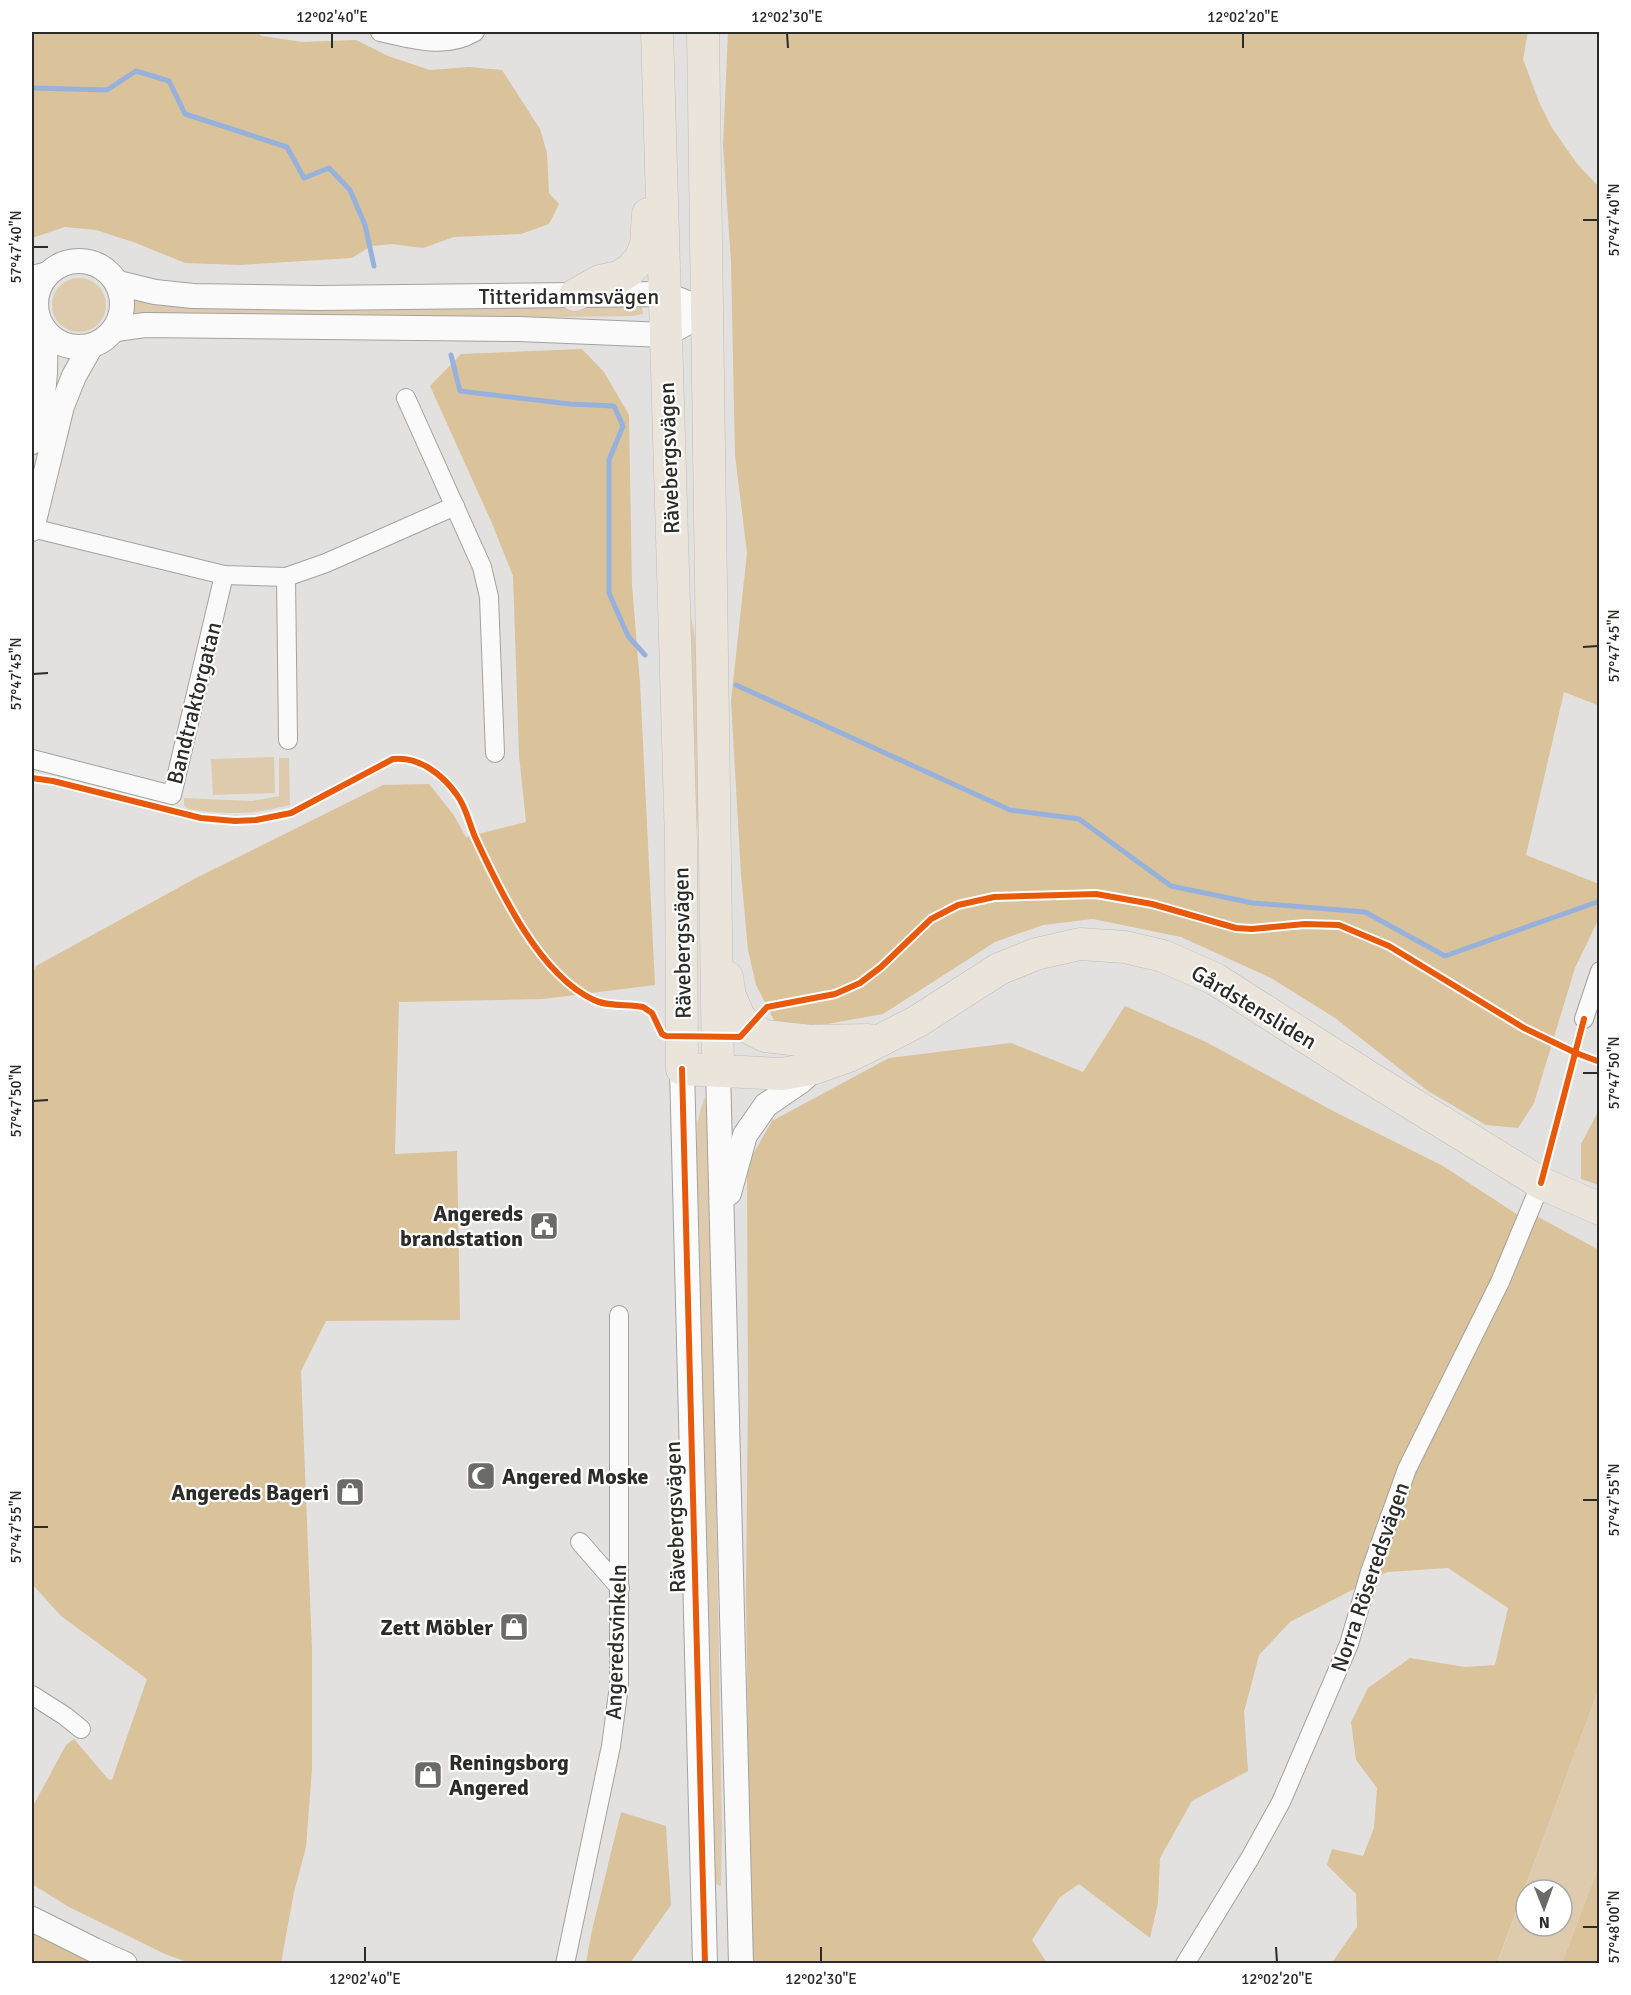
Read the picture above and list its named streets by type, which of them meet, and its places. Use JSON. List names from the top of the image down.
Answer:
{
  "streets": {
    "highway": ["Rävebergsvägen", "Gårdstensliden"],
    "street": [
      "Titteridammsvägen",
      "Bandtraktorgatan",
      "Norra Röseredsvägen",
      "Angeredsvinkeln"
    ]
  },
  "crossings": [
    ["Titteridammsvägen", "Rävebergsvägen"],
    ["Rävebergsvägen", "Gårdstensliden"],
    ["Gårdstensliden", "Norra Röseredsvägen"]
  ],
  "places": {
    "public building": ["Angereds brandstation"],
    "mosque": ["Angered Moske"],
    "shop": ["Angereds Bageri", "Zett Möbler", "Reningsborg Angered"]
  },
  "north": "bottom",
  "coordinates": [
    "12°02'40\"E",
    "12°02'30\"E",
    "12°02'20\"E",
    "57°47'40\"N",
    "57°47'45\"N",
    "57°47'50\"N",
    "57°47'55\"N",
    "57°48'00\"N"
  ]
}
